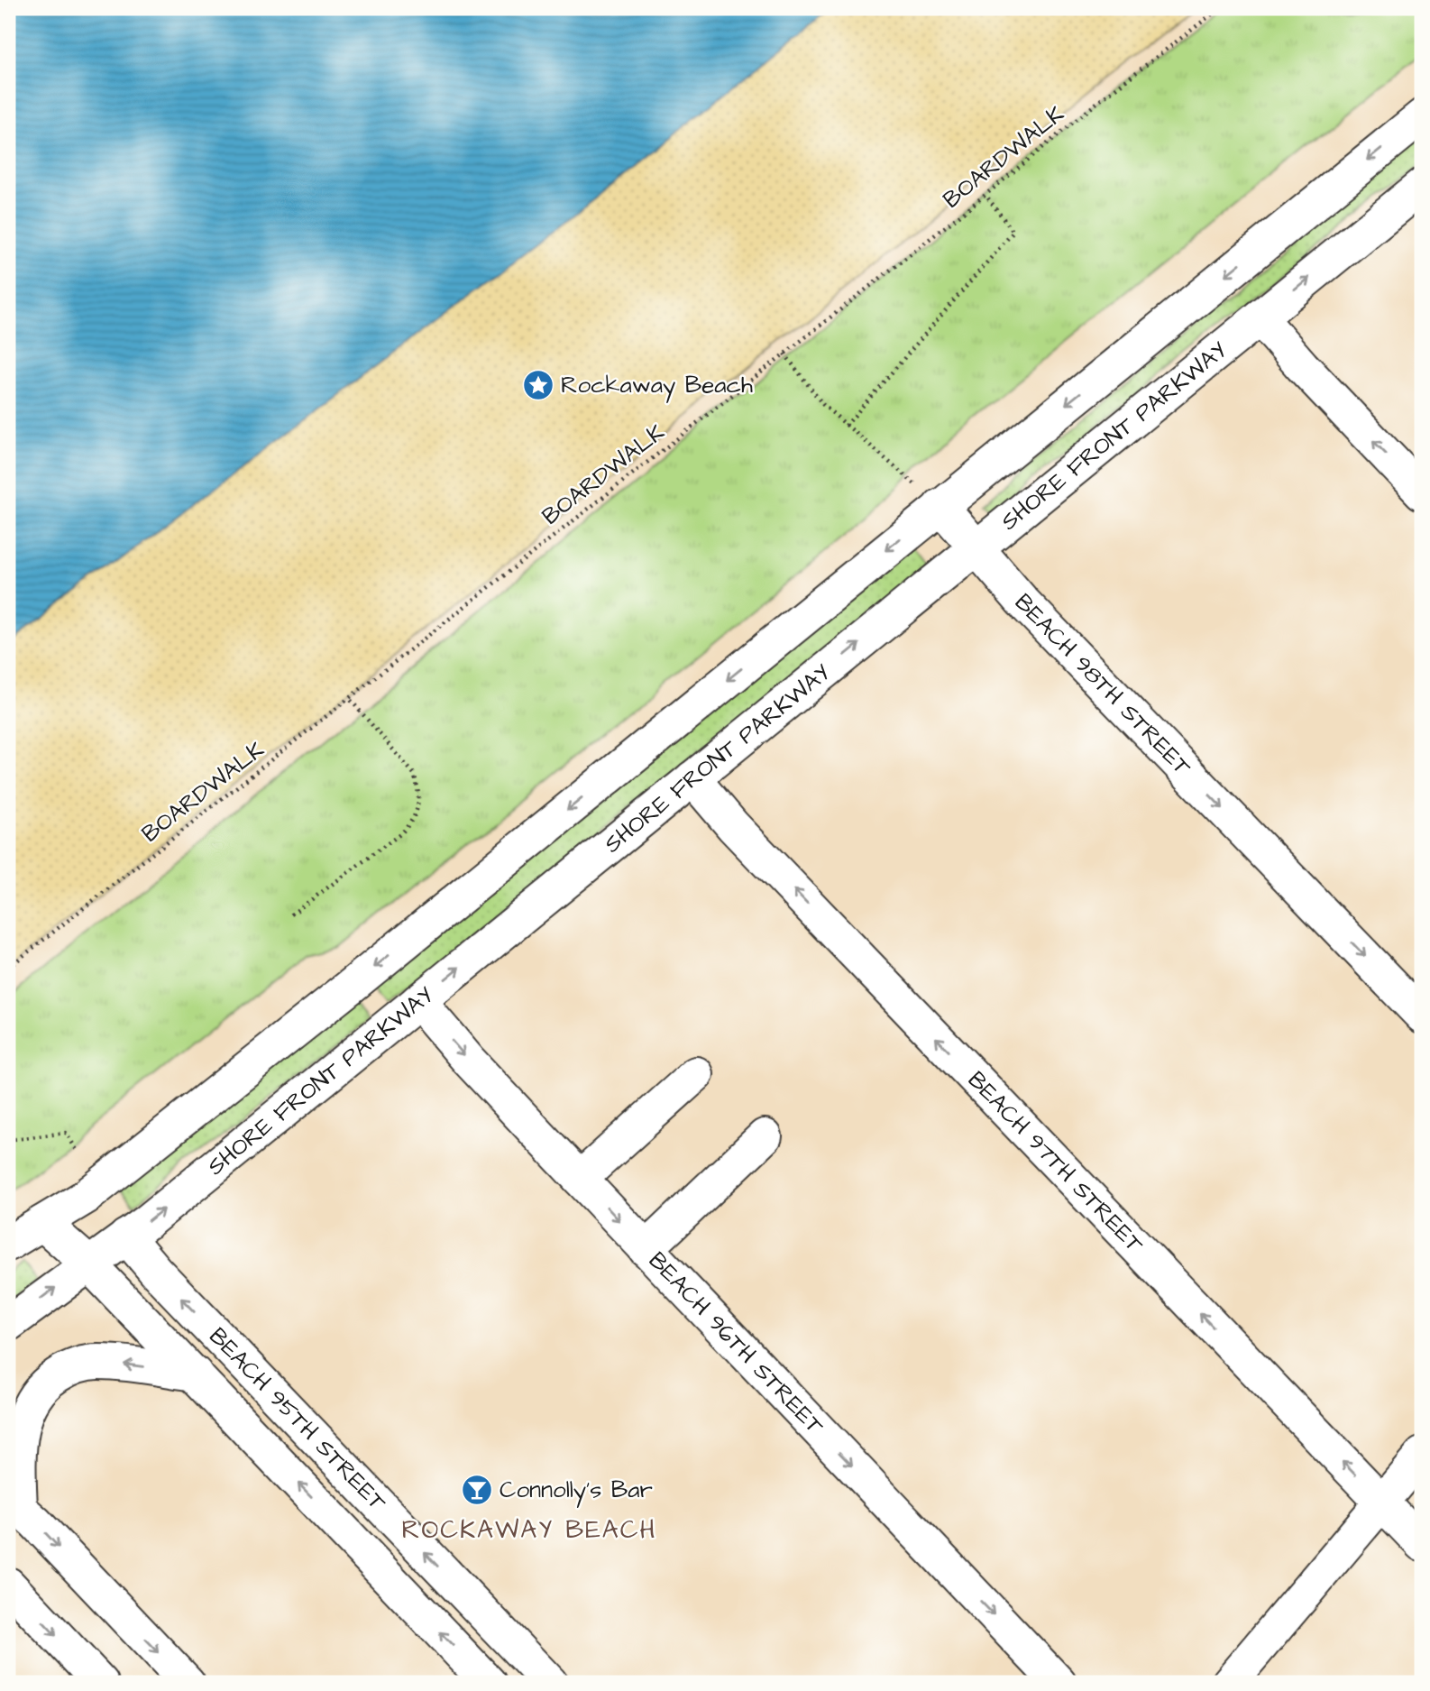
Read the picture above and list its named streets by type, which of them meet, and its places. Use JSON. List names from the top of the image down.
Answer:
{
  "streets": {
    "street": [
      "SHORE FRONT PARKWAY",
      "BEACH 98TH STREET",
      "BEACH 97TH STREET",
      "BEACH 96TH STREET",
      "BEACH 95TH STREET"
    ],
    "path": ["BOARDWALK"]
  },
  "crossings": [
    ["SHORE FRONT PARKWAY", "BEACH 98TH STREET"],
    ["SHORE FRONT PARKWAY", "BEACH 97TH STREET"],
    ["SHORE FRONT PARKWAY", "BEACH 96TH STREET"],
    ["SHORE FRONT PARKWAY", "BEACH 95TH STREET"]
  ],
  "one_way": ["BEACH 98TH STREET", "BEACH 97TH STREET", "BEACH 96TH STREET"],
  "districts": ["ROCKAWAY BEACH"],
  "places": {
    "place": ["Rockaway Beach"],
    "bar": ["Connolly's Bar"]
  }
}
